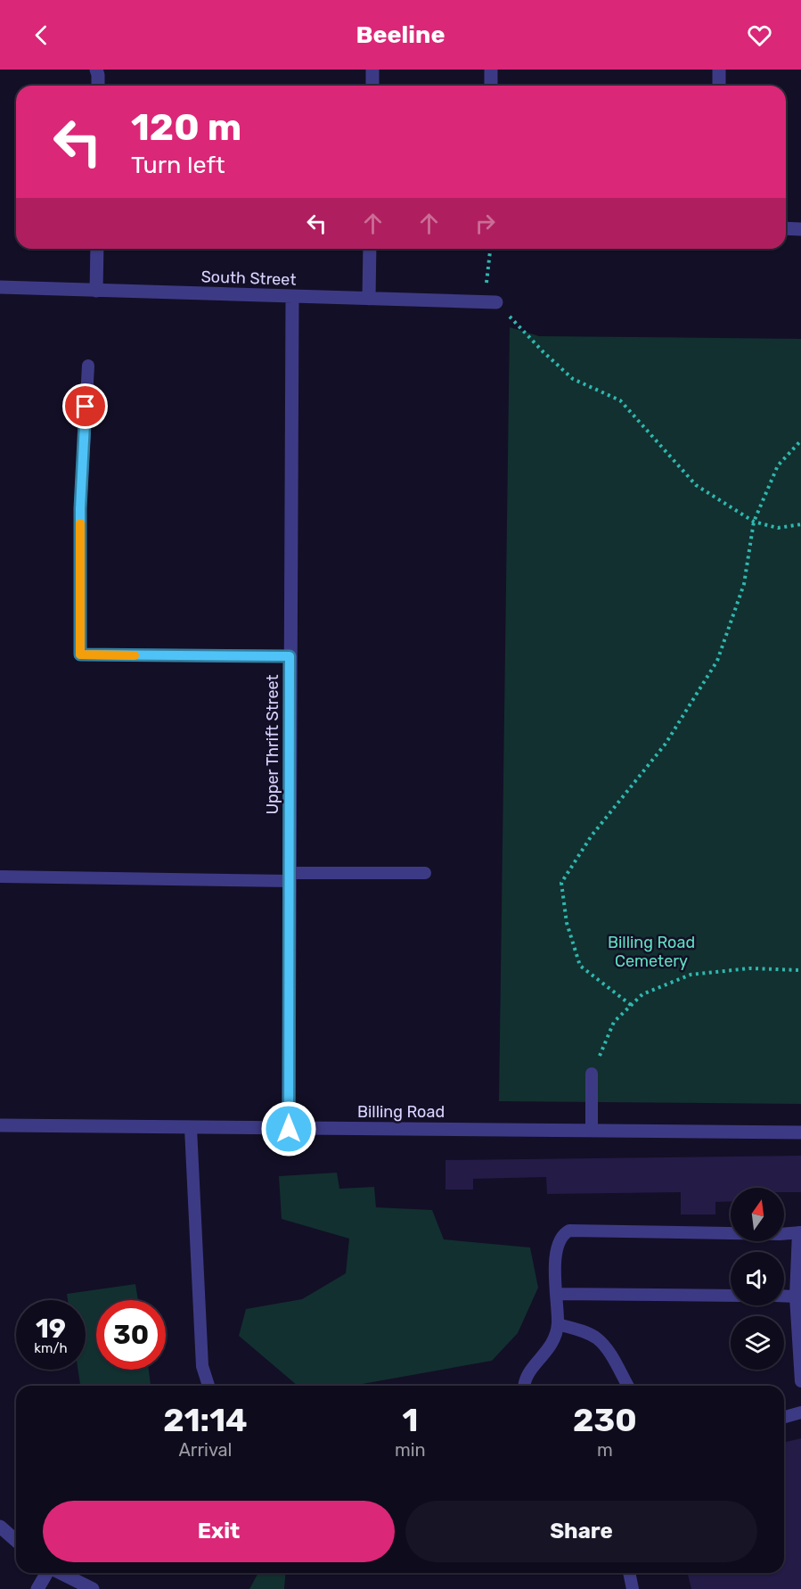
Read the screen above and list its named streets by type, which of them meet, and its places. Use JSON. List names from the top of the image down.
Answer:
{
  "streets": {
    "street": ["South Street", "Upper Thrift Street", "Billing Road"]
  },
  "crossings": [
    ["South Street", "Upper Thrift Street"],
    ["Upper Thrift Street", "Billing Road"]
  ],
  "parks": ["Billing Road Cemetery"],
  "north": "top",
  "page": {
    "header": "Beeline",
    "turn": ["120 m", "Turn left"],
    "speed": "19 km/h",
    "limit": "30",
    "eta": [
      "21:14",
      "Arrival",
      "1",
      "min",
      "230",
      "m"
    ],
    "buttons": ["Exit", "Share"]
  }
}
